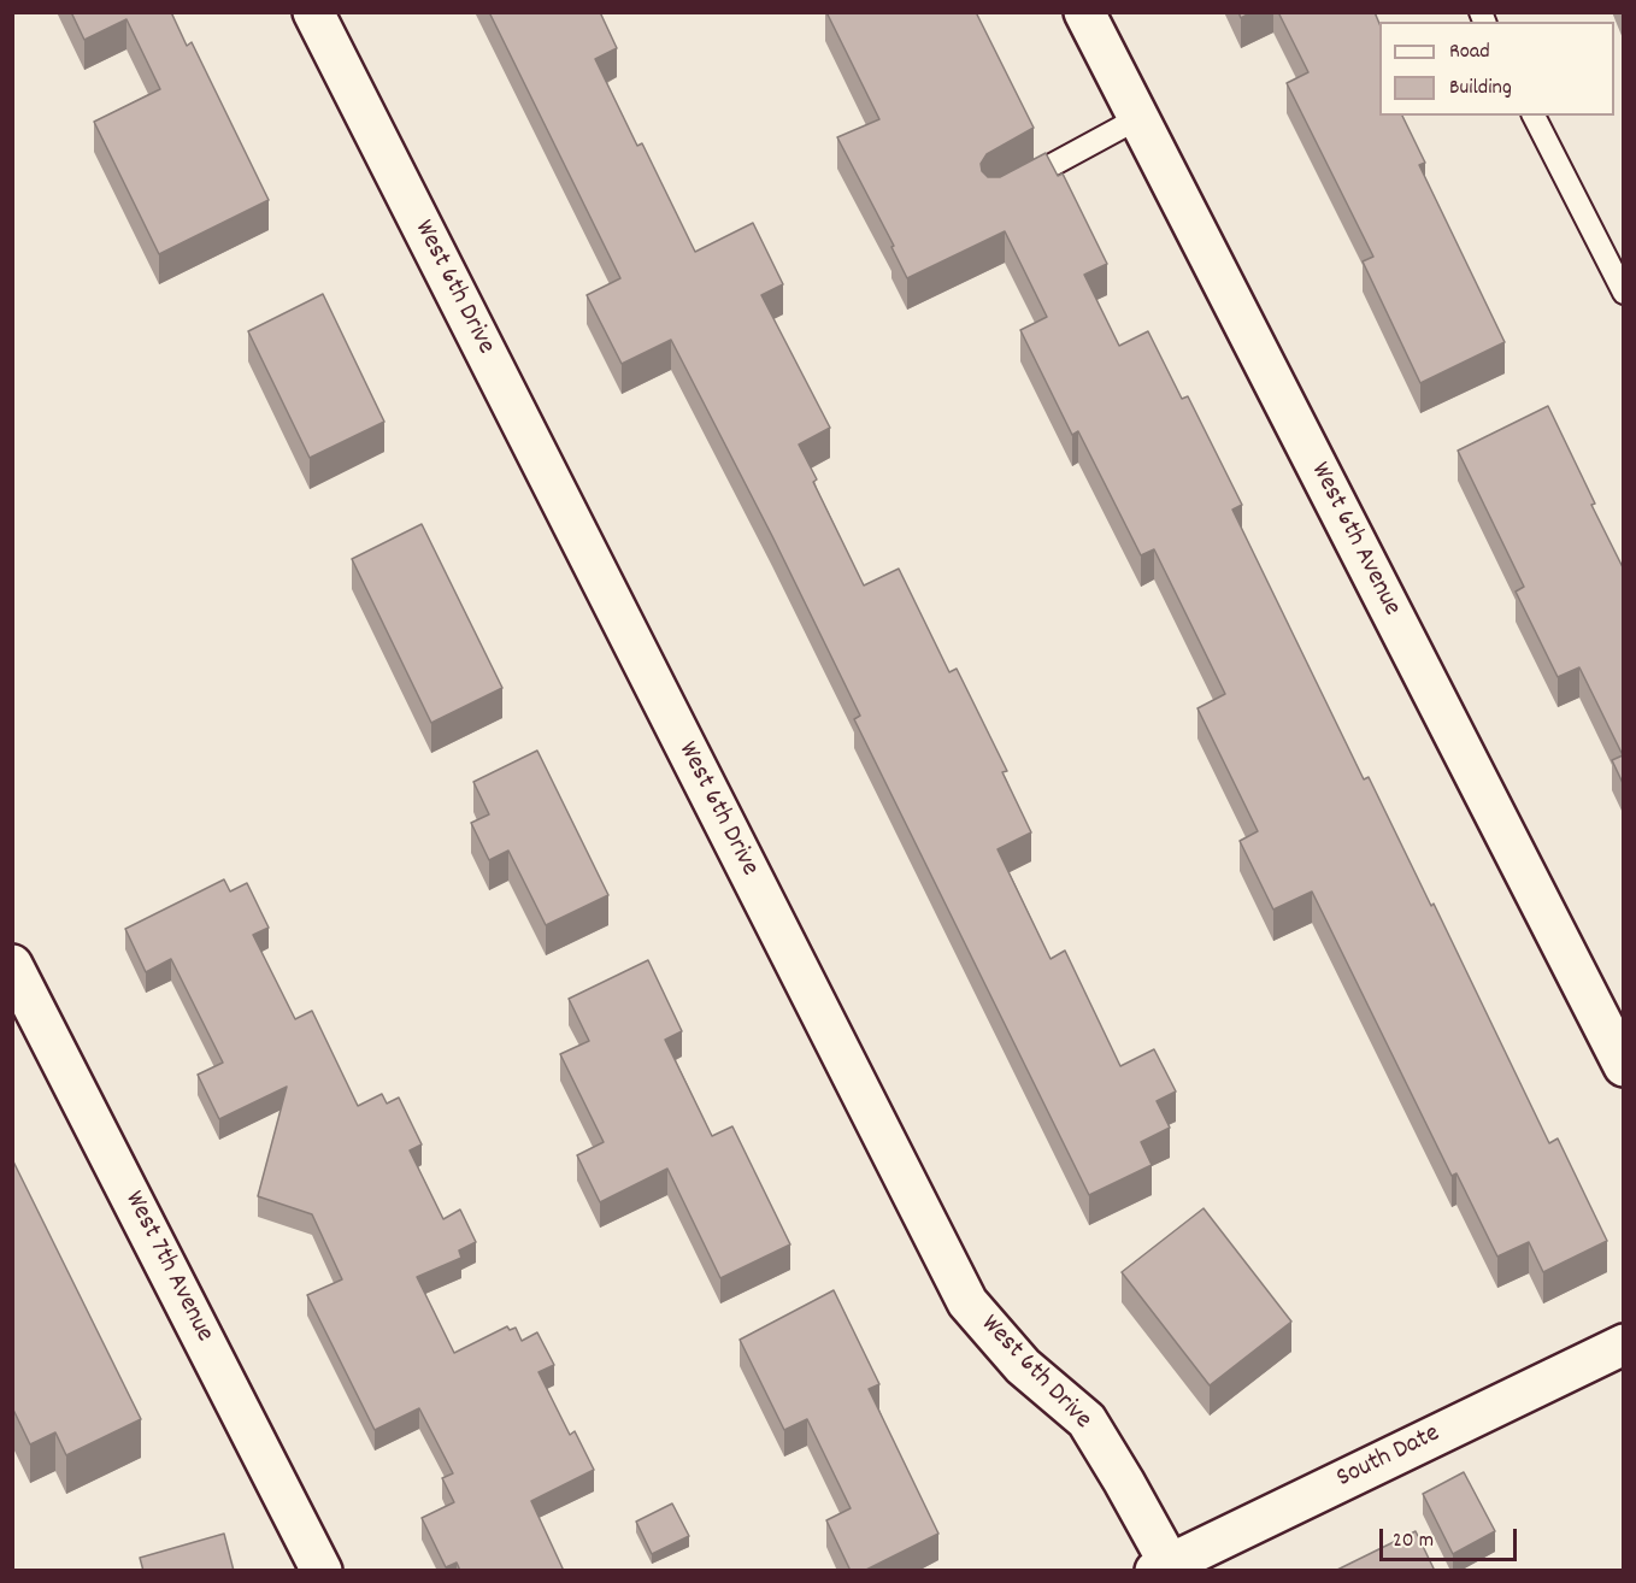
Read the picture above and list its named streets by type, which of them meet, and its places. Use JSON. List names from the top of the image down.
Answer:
{
  "streets": {
    "street": [
      "West 6th Drive",
      "West 6th Avenue",
      "West 7th Avenue",
      "South Date"
    ]
  },
  "crossings": [
    ["West 6th Drive", "South Date"]
  ],
  "legend": ["Road", "Building"],
  "scale_bar": "20 m"
}
